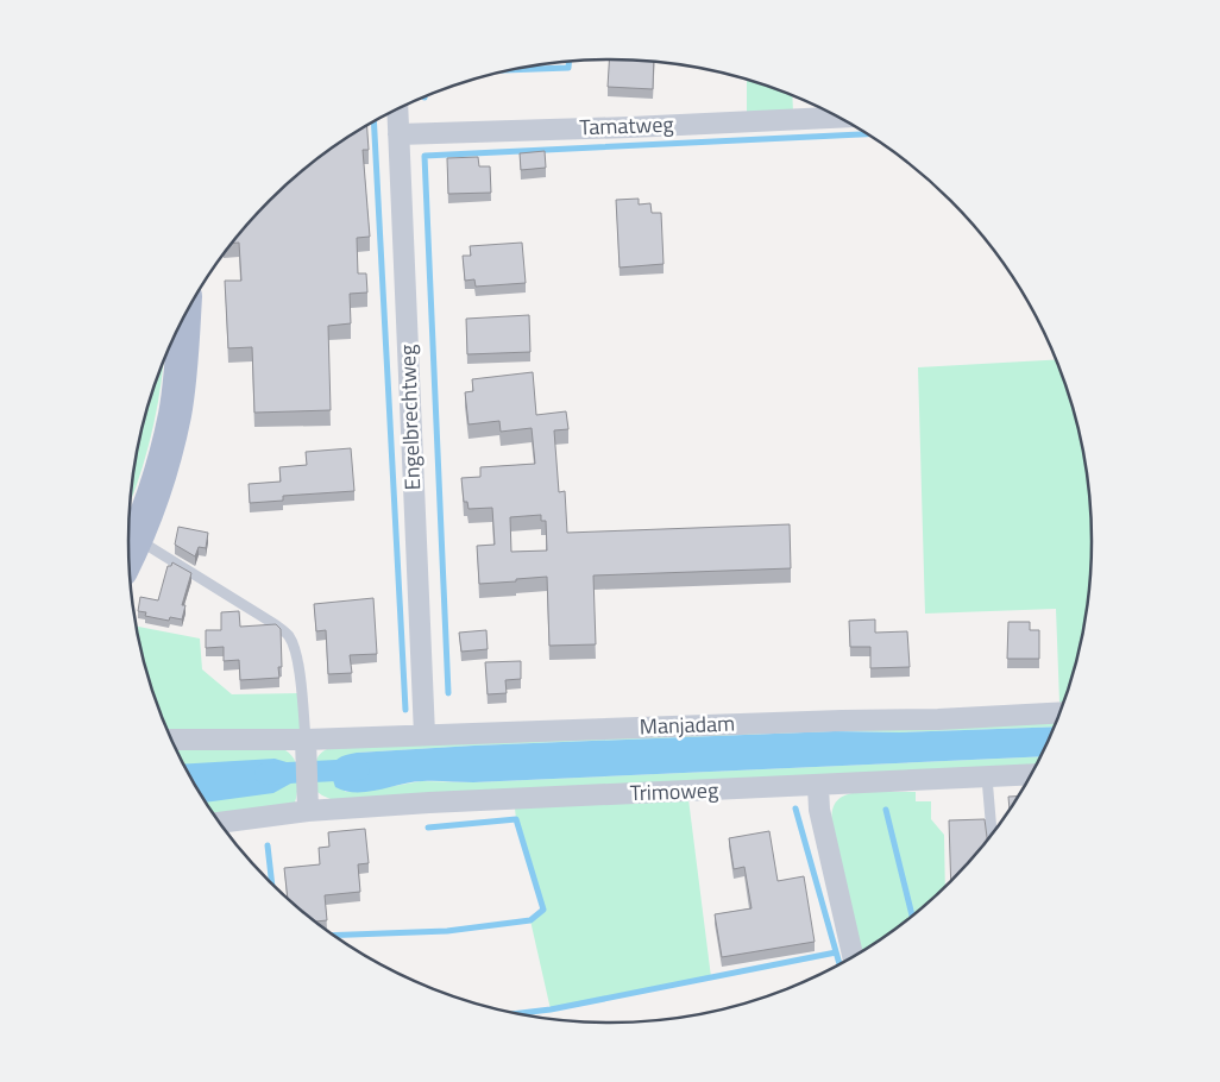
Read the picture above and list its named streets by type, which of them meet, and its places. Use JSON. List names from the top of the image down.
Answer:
{
  "streets": {
    "street": [
      "Tamatweg",
      "Engelbrechtweg",
      "Manjadam",
      "Trimoweg"
    ]
  },
  "crossings": [
    ["Tamatweg", "Engelbrechtweg"],
    ["Engelbrechtweg", "Manjadam"]
  ]
}
